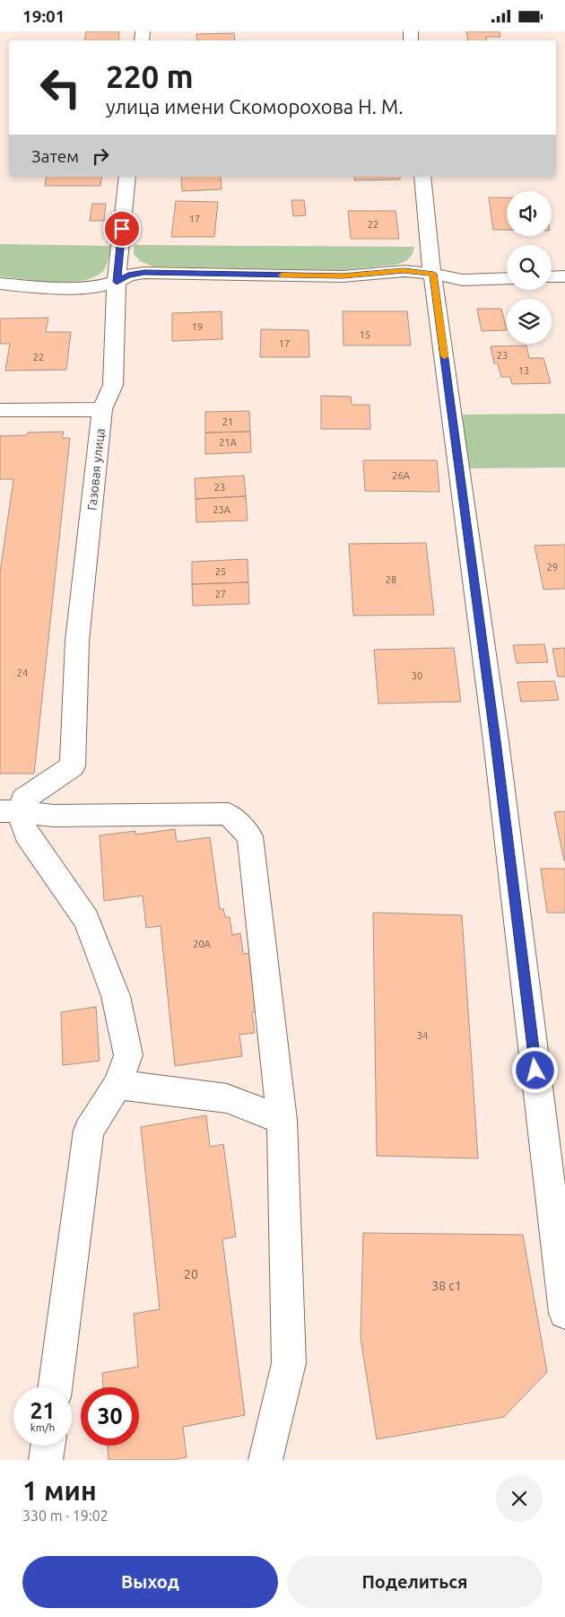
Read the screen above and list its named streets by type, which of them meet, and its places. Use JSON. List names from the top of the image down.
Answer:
{
  "streets": {
    "street": ["Газовая улица"]
  },
  "house_numbers": [
    "17",
    "22",
    "19",
    "15",
    "17",
    "23",
    "22",
    "13",
    "21",
    "21А",
    "26А",
    "23",
    "23А",
    "29",
    "25",
    "28",
    "27",
    "24",
    "30",
    "20А",
    "34",
    "20",
    "38 с1"
  ],
  "page": {
    "status": "19:01",
    "turn": ["220 m", "улица имени Скоморохова Н. М."],
    "then": "Затем",
    "speed": "21 km/h",
    "limit": "30",
    "heading": ["1 мин", "330 m · 19:02"],
    "buttons": ["Выход", "Поделиться"]
  }
}
